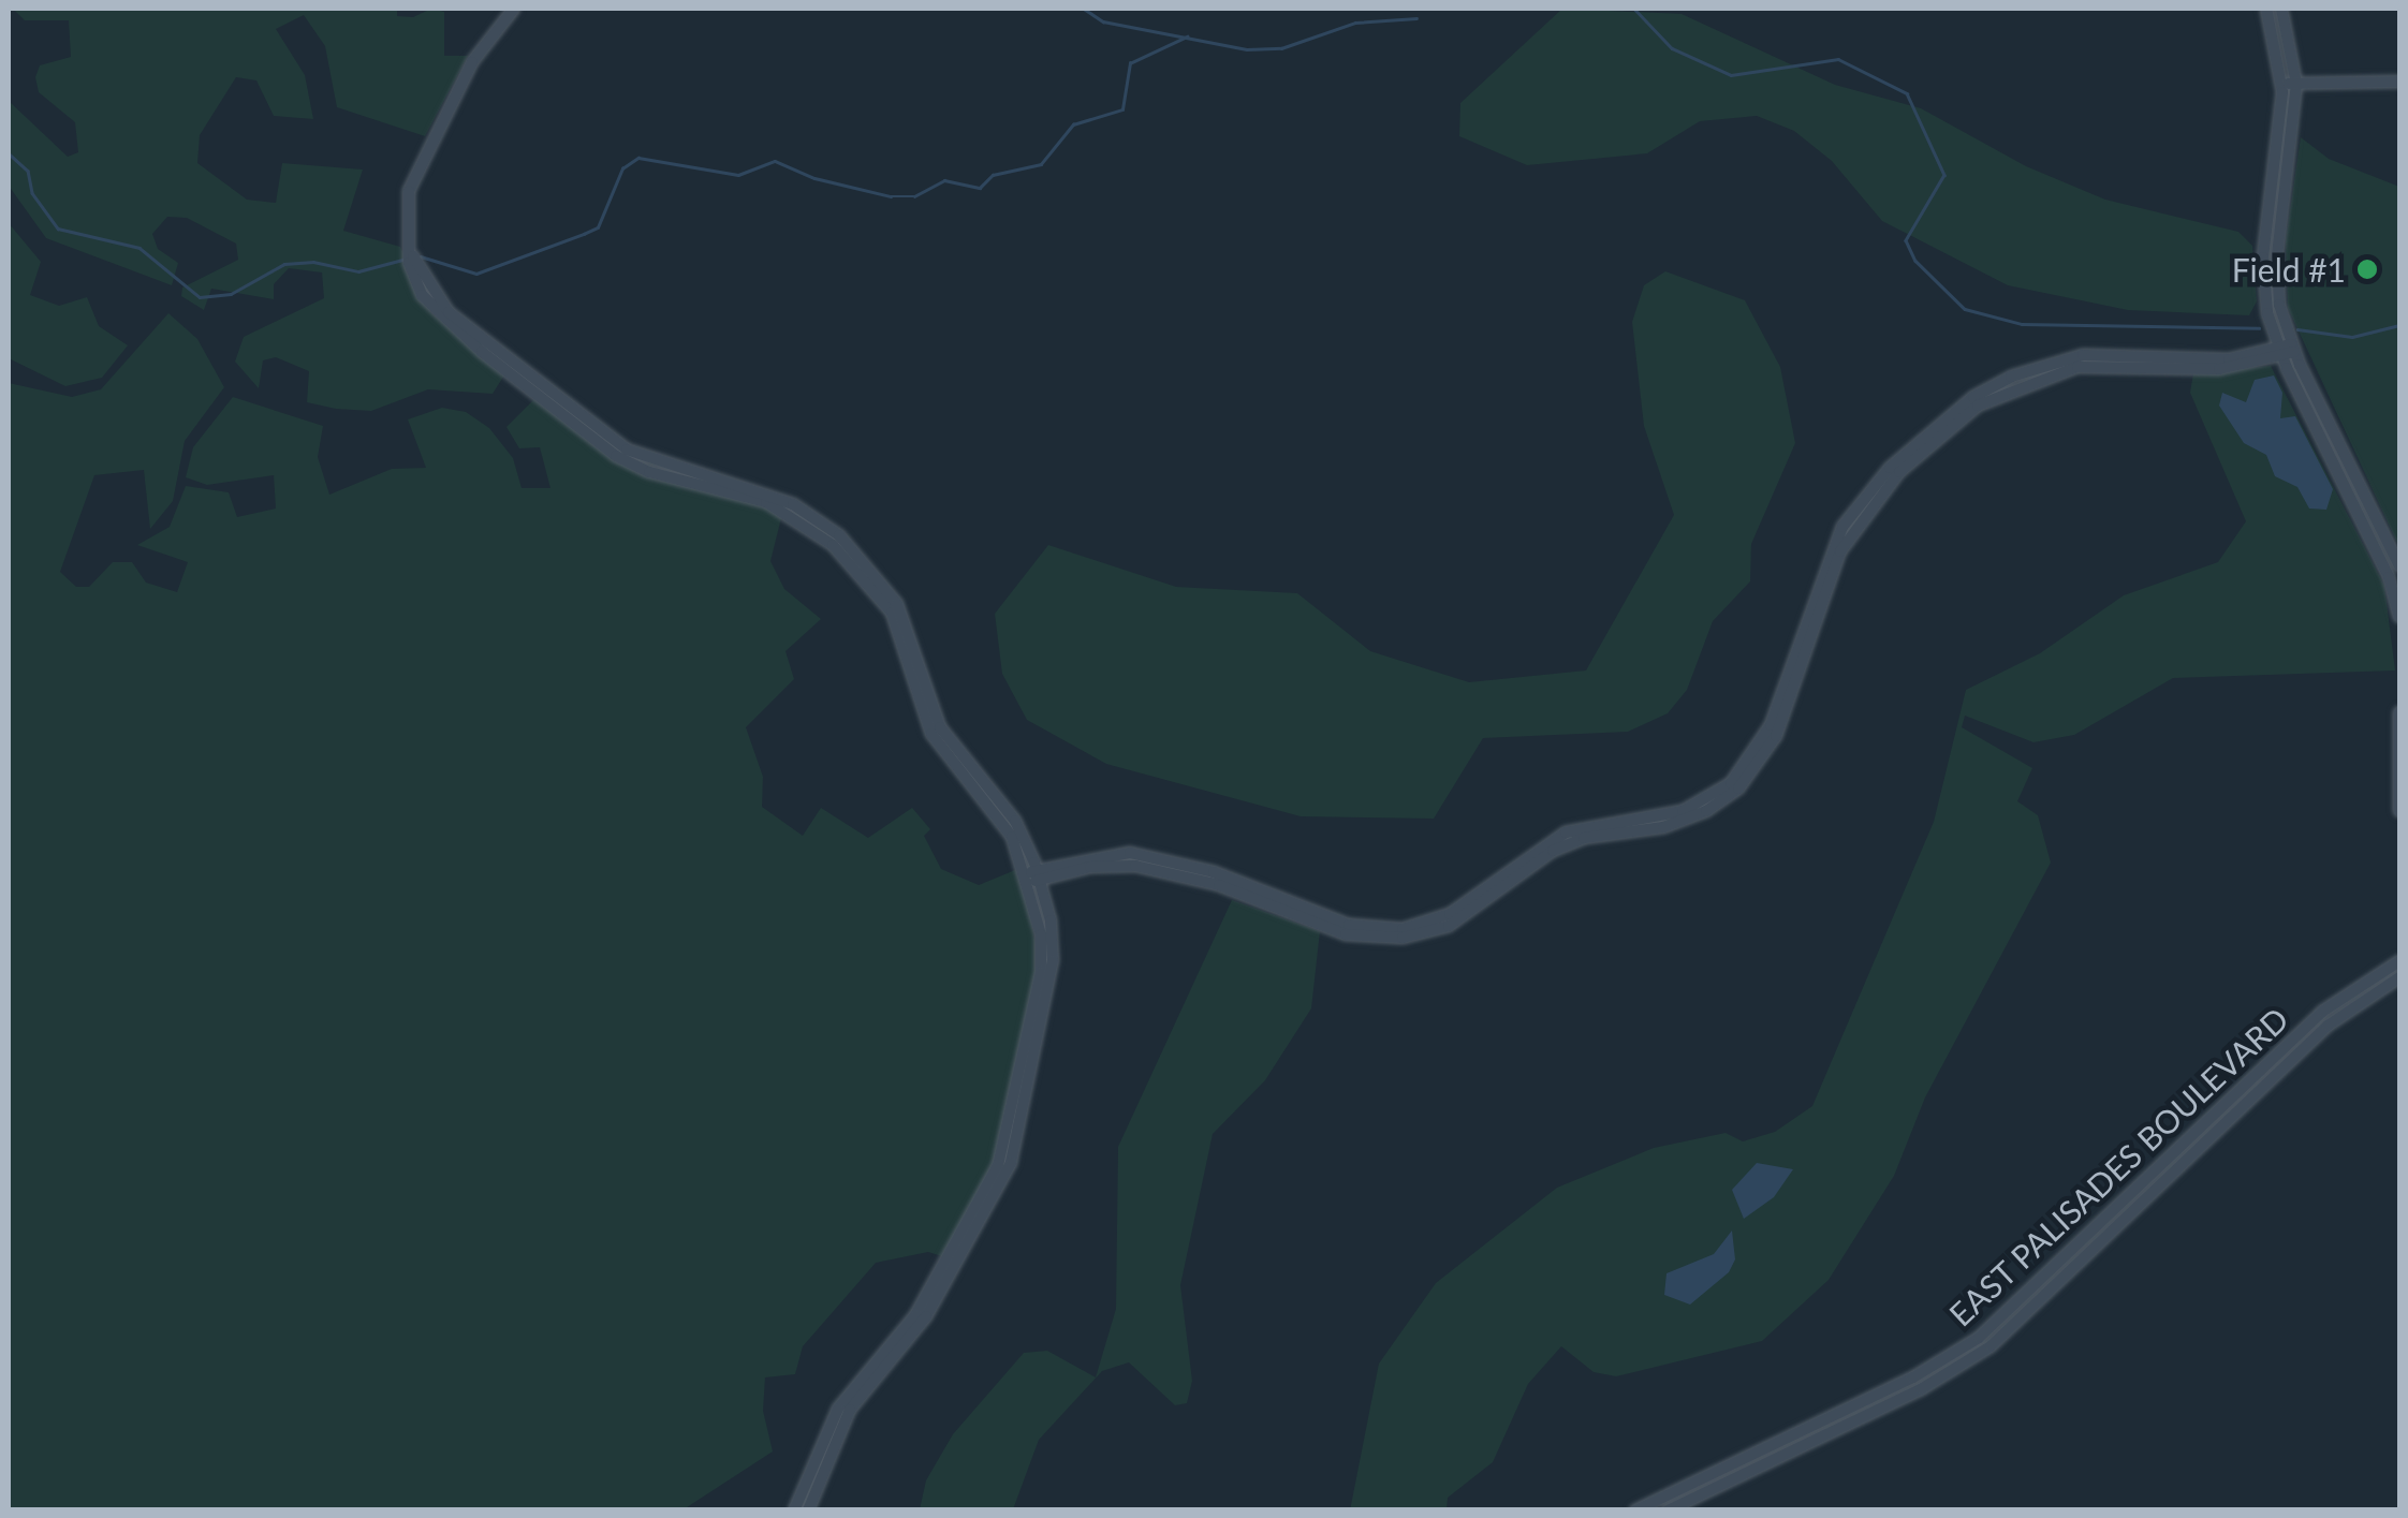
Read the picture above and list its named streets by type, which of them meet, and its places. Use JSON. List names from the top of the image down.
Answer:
{
  "streets": {
    "street": ["EAST PALISADES BOULEVARD"]
  },
  "places": ["Field #1"]
}
